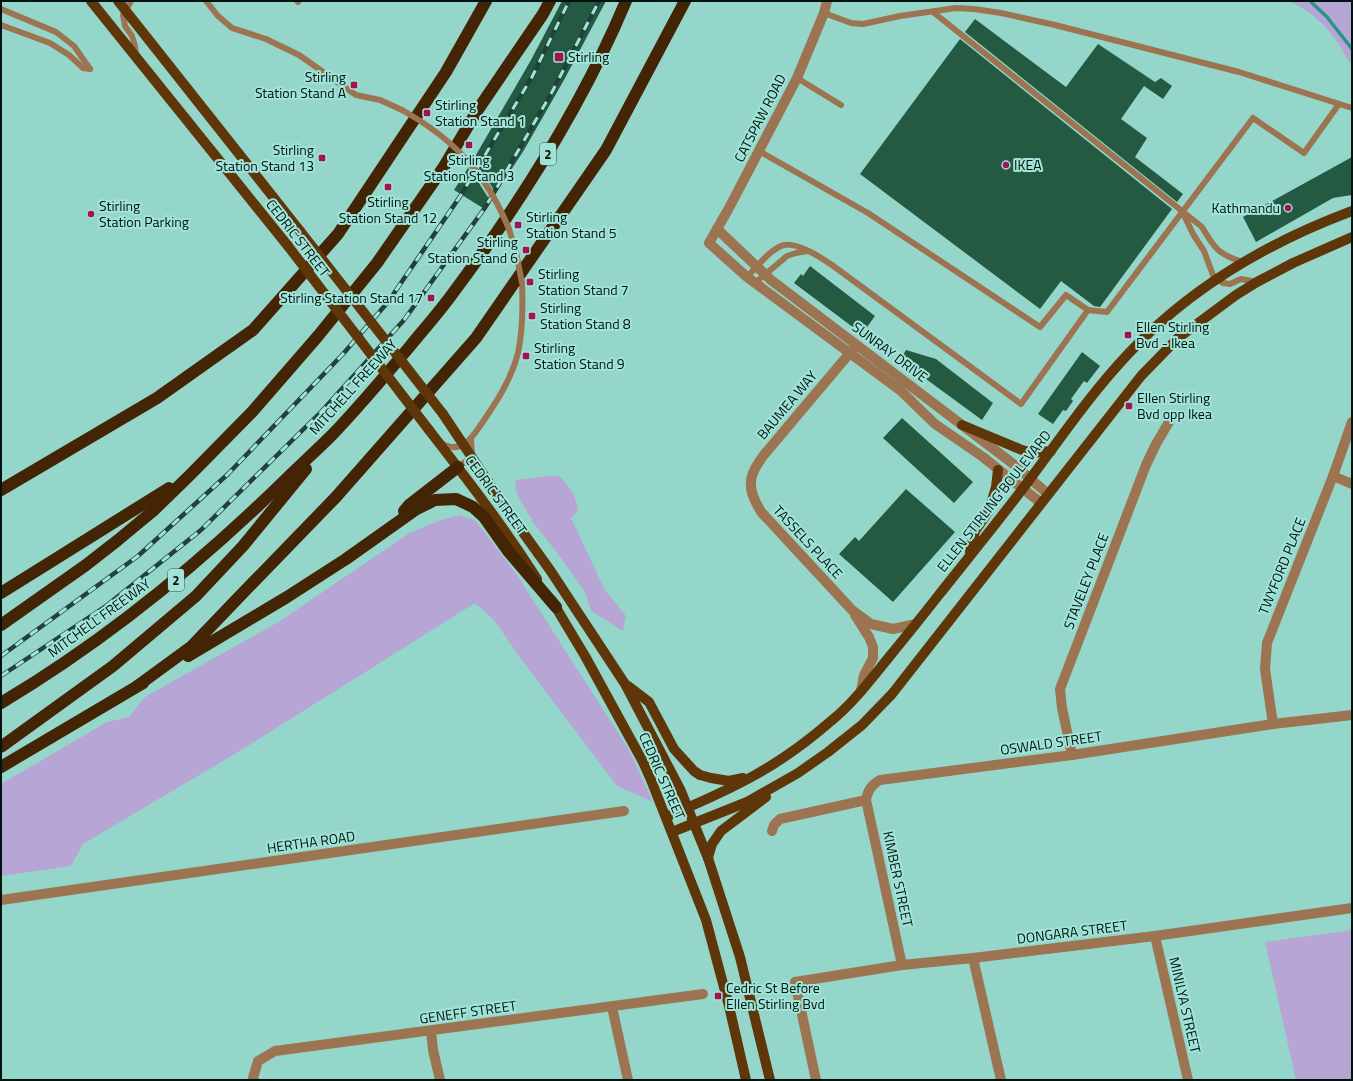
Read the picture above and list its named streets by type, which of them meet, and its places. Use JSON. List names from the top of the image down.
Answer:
{
  "streets": {
    "highway": ["2", "MITCHELL FREEWAY"],
    "main road": ["CEDRIC STREET", "ELLEN STIRLING BOULEVARD"],
    "street": [
      "CATSPAW ROAD",
      "SUNRAY DRIVE",
      "BAUMEA WAY",
      "TASSELS PLACE",
      "TWYFORD PLACE",
      "STAVELEY PLACE",
      "OSWALD STREET",
      "HERTHA ROAD",
      "KIMBER STREET",
      "DONGARA STREET",
      "MINILYA STREET",
      "GENEFF STREET"
    ]
  },
  "crossings": [
    ["CATSPAW ROAD", "SUNRAY DRIVE"],
    ["CEDRIC STREET", "ELLEN STIRLING BOULEVARD"],
    ["SUNRAY DRIVE", "BAUMEA WAY"],
    ["SUNRAY DRIVE", "ELLEN STIRLING BOULEVARD"],
    ["BAUMEA WAY", "TASSELS PLACE"],
    ["ELLEN STIRLING BOULEVARD", "TASSELS PLACE"],
    ["TWYFORD PLACE", "OSWALD STREET"],
    ["STAVELEY PLACE", "OSWALD STREET"],
    ["OSWALD STREET", "KIMBER STREET"],
    ["KIMBER STREET", "DONGARA STREET"],
    ["DONGARA STREET", "MINILYA STREET"]
  ],
  "places": {
    "transit": [
      "Stirling",
      "Stirling Station Stand A",
      "Stirling Station Stand 1",
      "Stirling Station Stand 3",
      "Stirling Station Stand 13",
      "Stirling Station Stand 12",
      "Stirling Station Stand 5",
      "Stirling Station Stand 6",
      "Stirling Station Stand 7",
      "Stirling Station Stand 17",
      "Stirling Station Stand 8",
      "Ellen Stirling Bvd - Ikea",
      "Stirling Station Stand 9",
      "Ellen Stirling Bvd opp Ikea",
      "Cedric St Before Ellen Stirling Bvd"
    ],
    "other": ["IKEA", "Kathmandu", "Stirling Station Parking"]
  }
}
